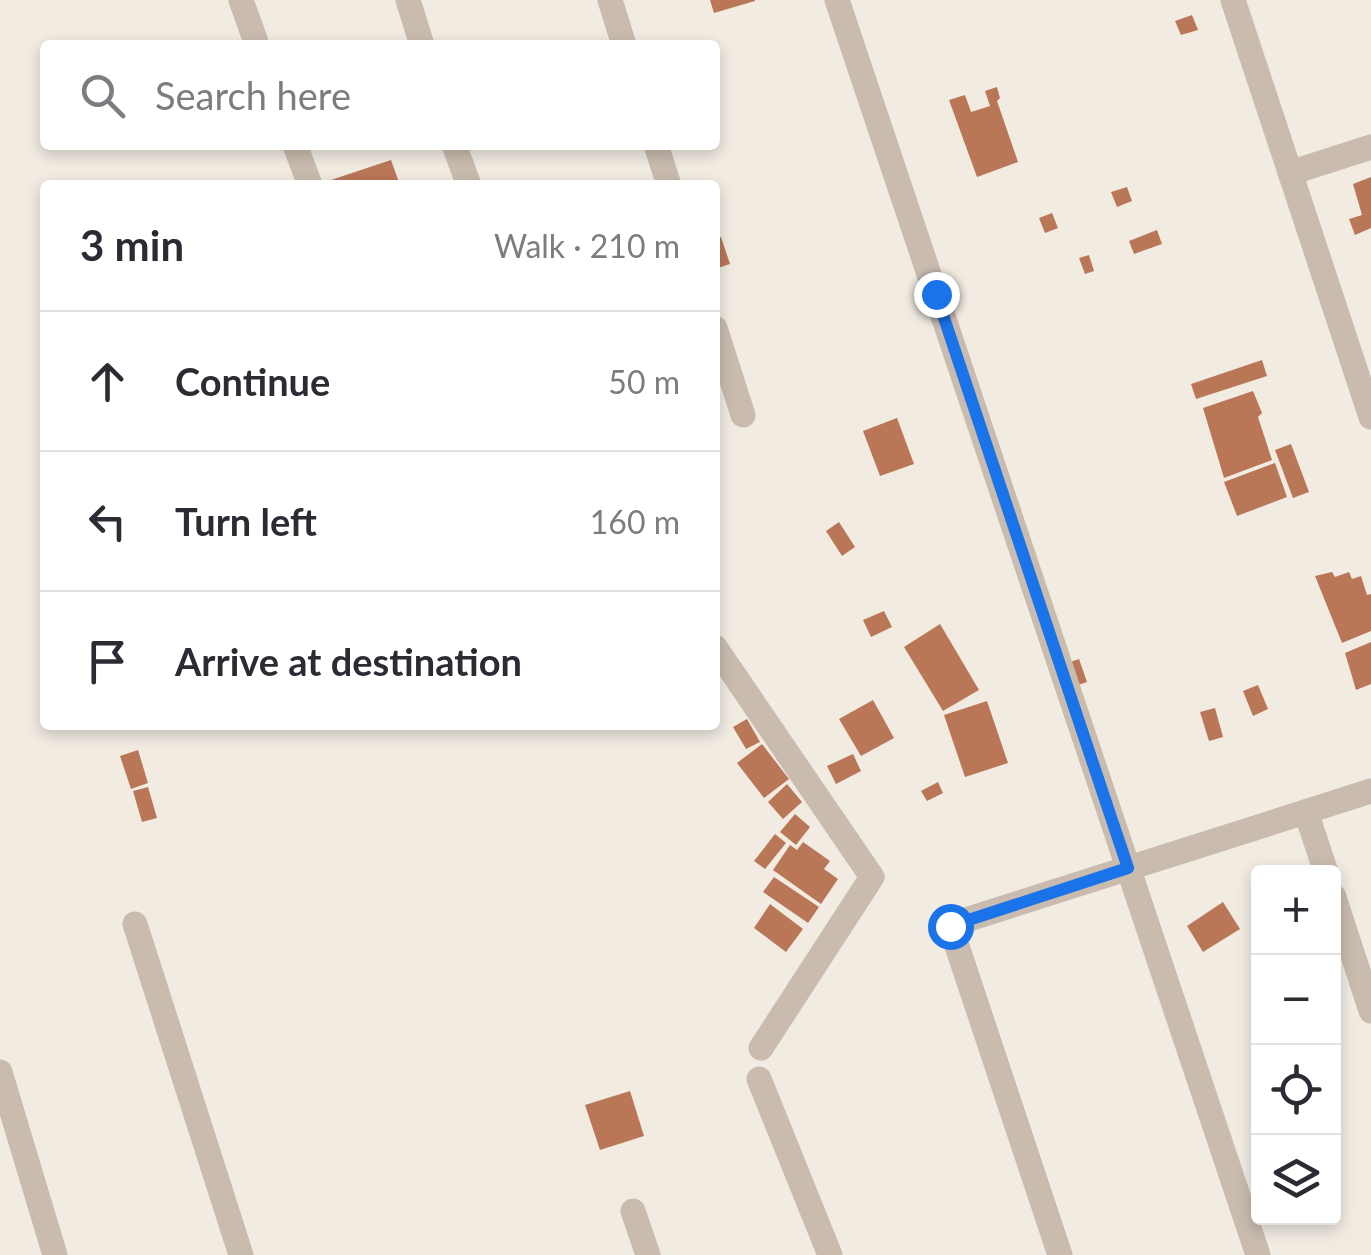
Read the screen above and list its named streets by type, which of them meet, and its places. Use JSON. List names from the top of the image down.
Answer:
{
  "page": {
    "search": "Search here",
    "heading": ["3 min", "Walk · 210 m"],
    "list": [
      ["Continue", "50 m"],
      ["Turn left", "160 m"],
      "Arrive at destination"
    ],
    "map_buttons": ["+", "−"]
  }
}
